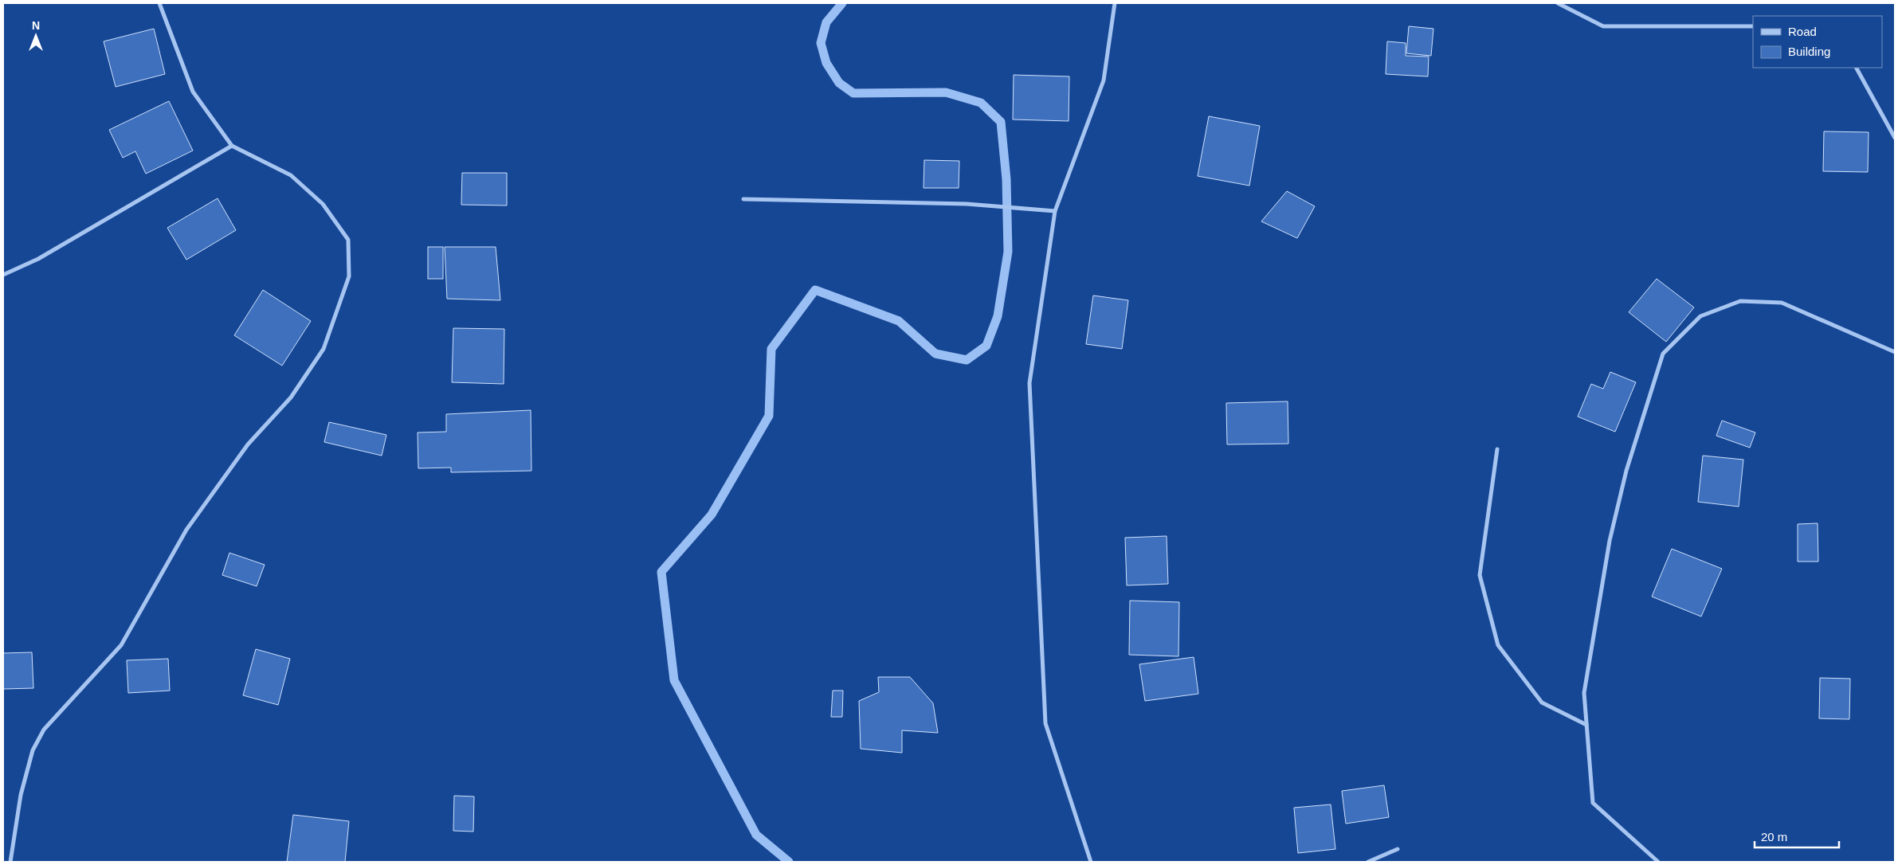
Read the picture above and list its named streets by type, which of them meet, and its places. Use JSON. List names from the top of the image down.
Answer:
{
  "legend": ["Road", "Building"],
  "scale_bar": "20 m",
  "north": "top"
}
